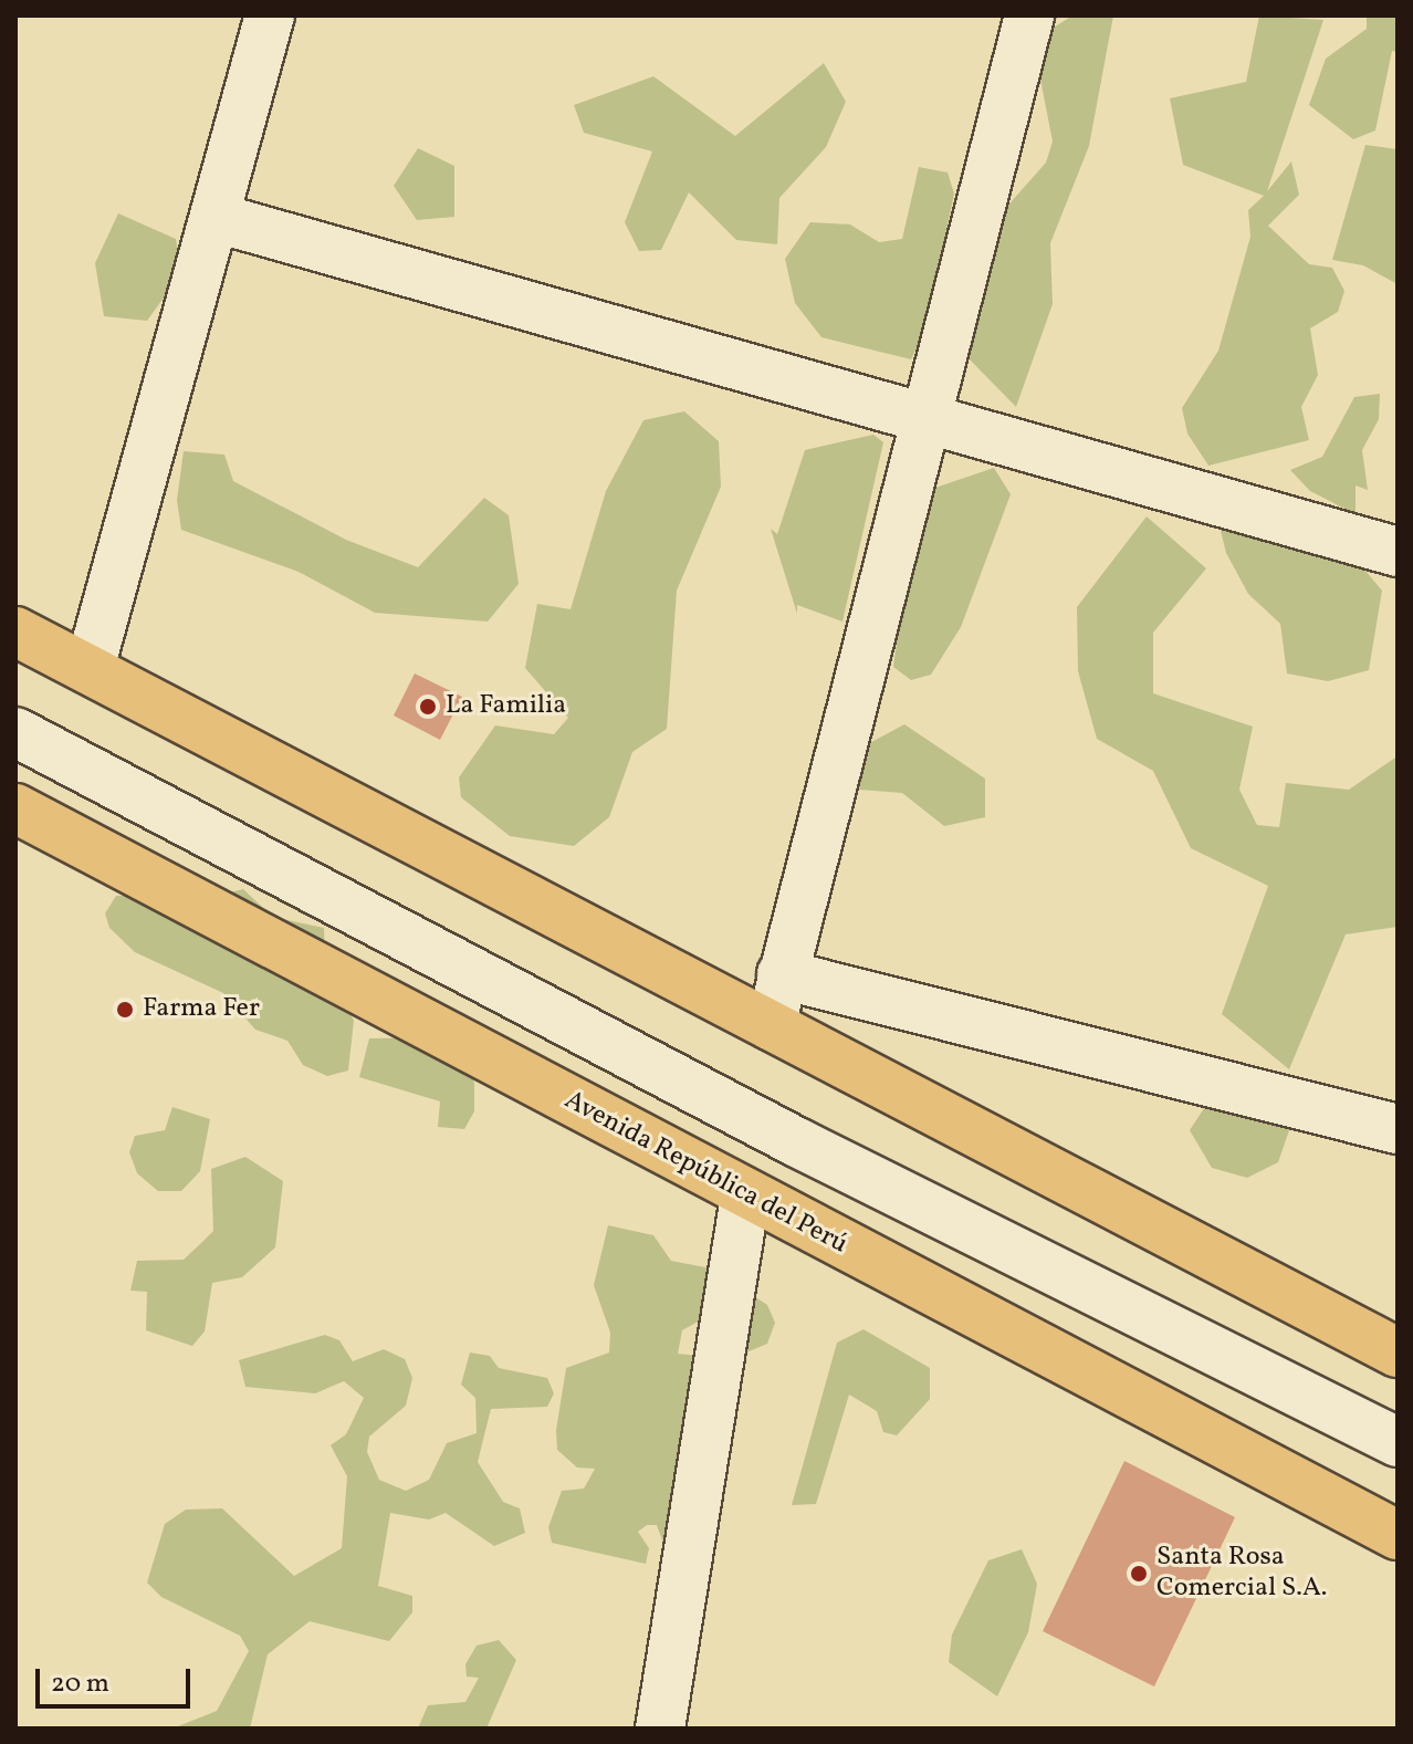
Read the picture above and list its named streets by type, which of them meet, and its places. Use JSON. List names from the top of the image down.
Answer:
{
  "streets": {
    "highway": ["Avenida República del Perú"]
  },
  "places": ["La Familia", "Farma Fer", "Santa Rosa Comercial S.A."],
  "scale_bar": "20 m"
}
